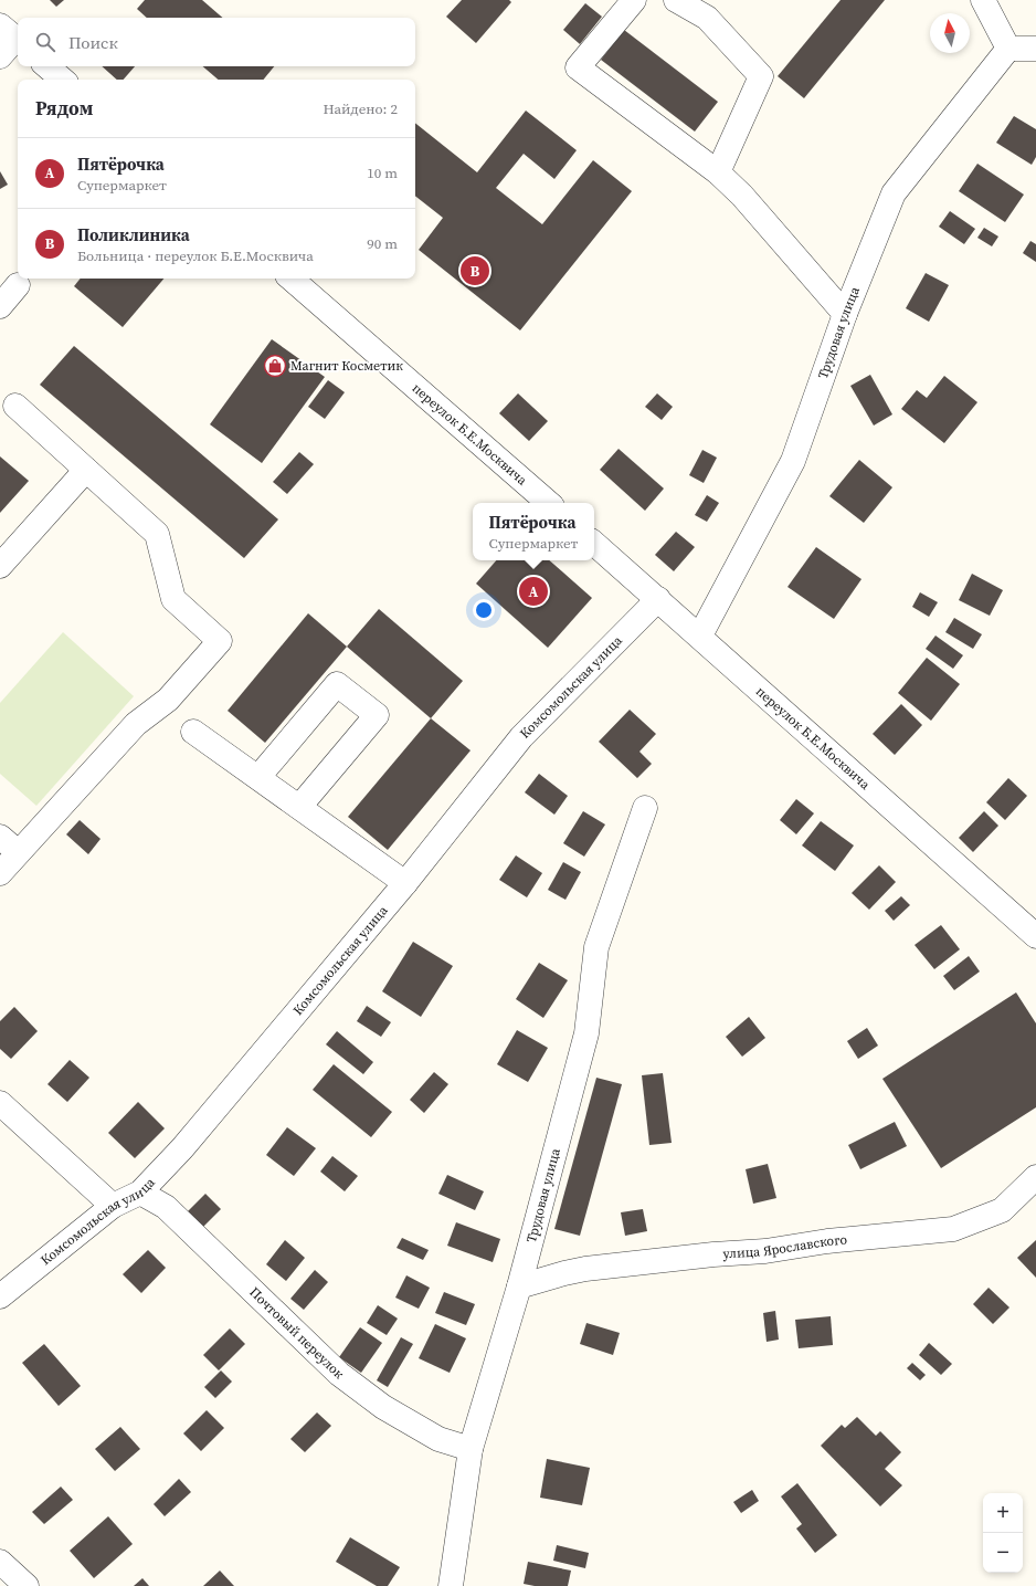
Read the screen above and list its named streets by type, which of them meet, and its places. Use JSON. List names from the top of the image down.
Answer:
{
  "streets": {
    "street": [
      "Трудовая улица",
      "переулок Б.Е.Москвича",
      "Комсомольская улица",
      "улица Ярославского",
      "Почтовый переулок"
    ]
  },
  "crossings": [
    ["Трудовая улица", "переулок Б.Е.Москвича"],
    ["Трудовая улица", "улица Ярославского"],
    ["Трудовая улица", "Почтовый переулок"],
    ["переулок Б.Е.Москвича", "Комсомольская улица"],
    ["Комсомольская улица", "Почтовый переулок"]
  ],
  "places": {
    "shop": ["Магнит Косметик"]
  },
  "north": "top",
  "page": {
    "search": "Поиск",
    "heading": ["Рядом", "Найдено: 2"],
    "list": [
      {
        "mark": "A",
        "name": "Пятёрочка",
        "note": "Супермаркет",
        "value": "10 m"
      },
      {
        "mark": "B",
        "name": "Поликлиника",
        "note": "Больница · переулок Б.Е.Москвича",
        "value": "90 m"
      }
    ],
    "pins": ["B", "A"],
    "popup": ["Пятёрочка", "Супермаркет"],
    "map_buttons": ["+", "−"]
  }
}
